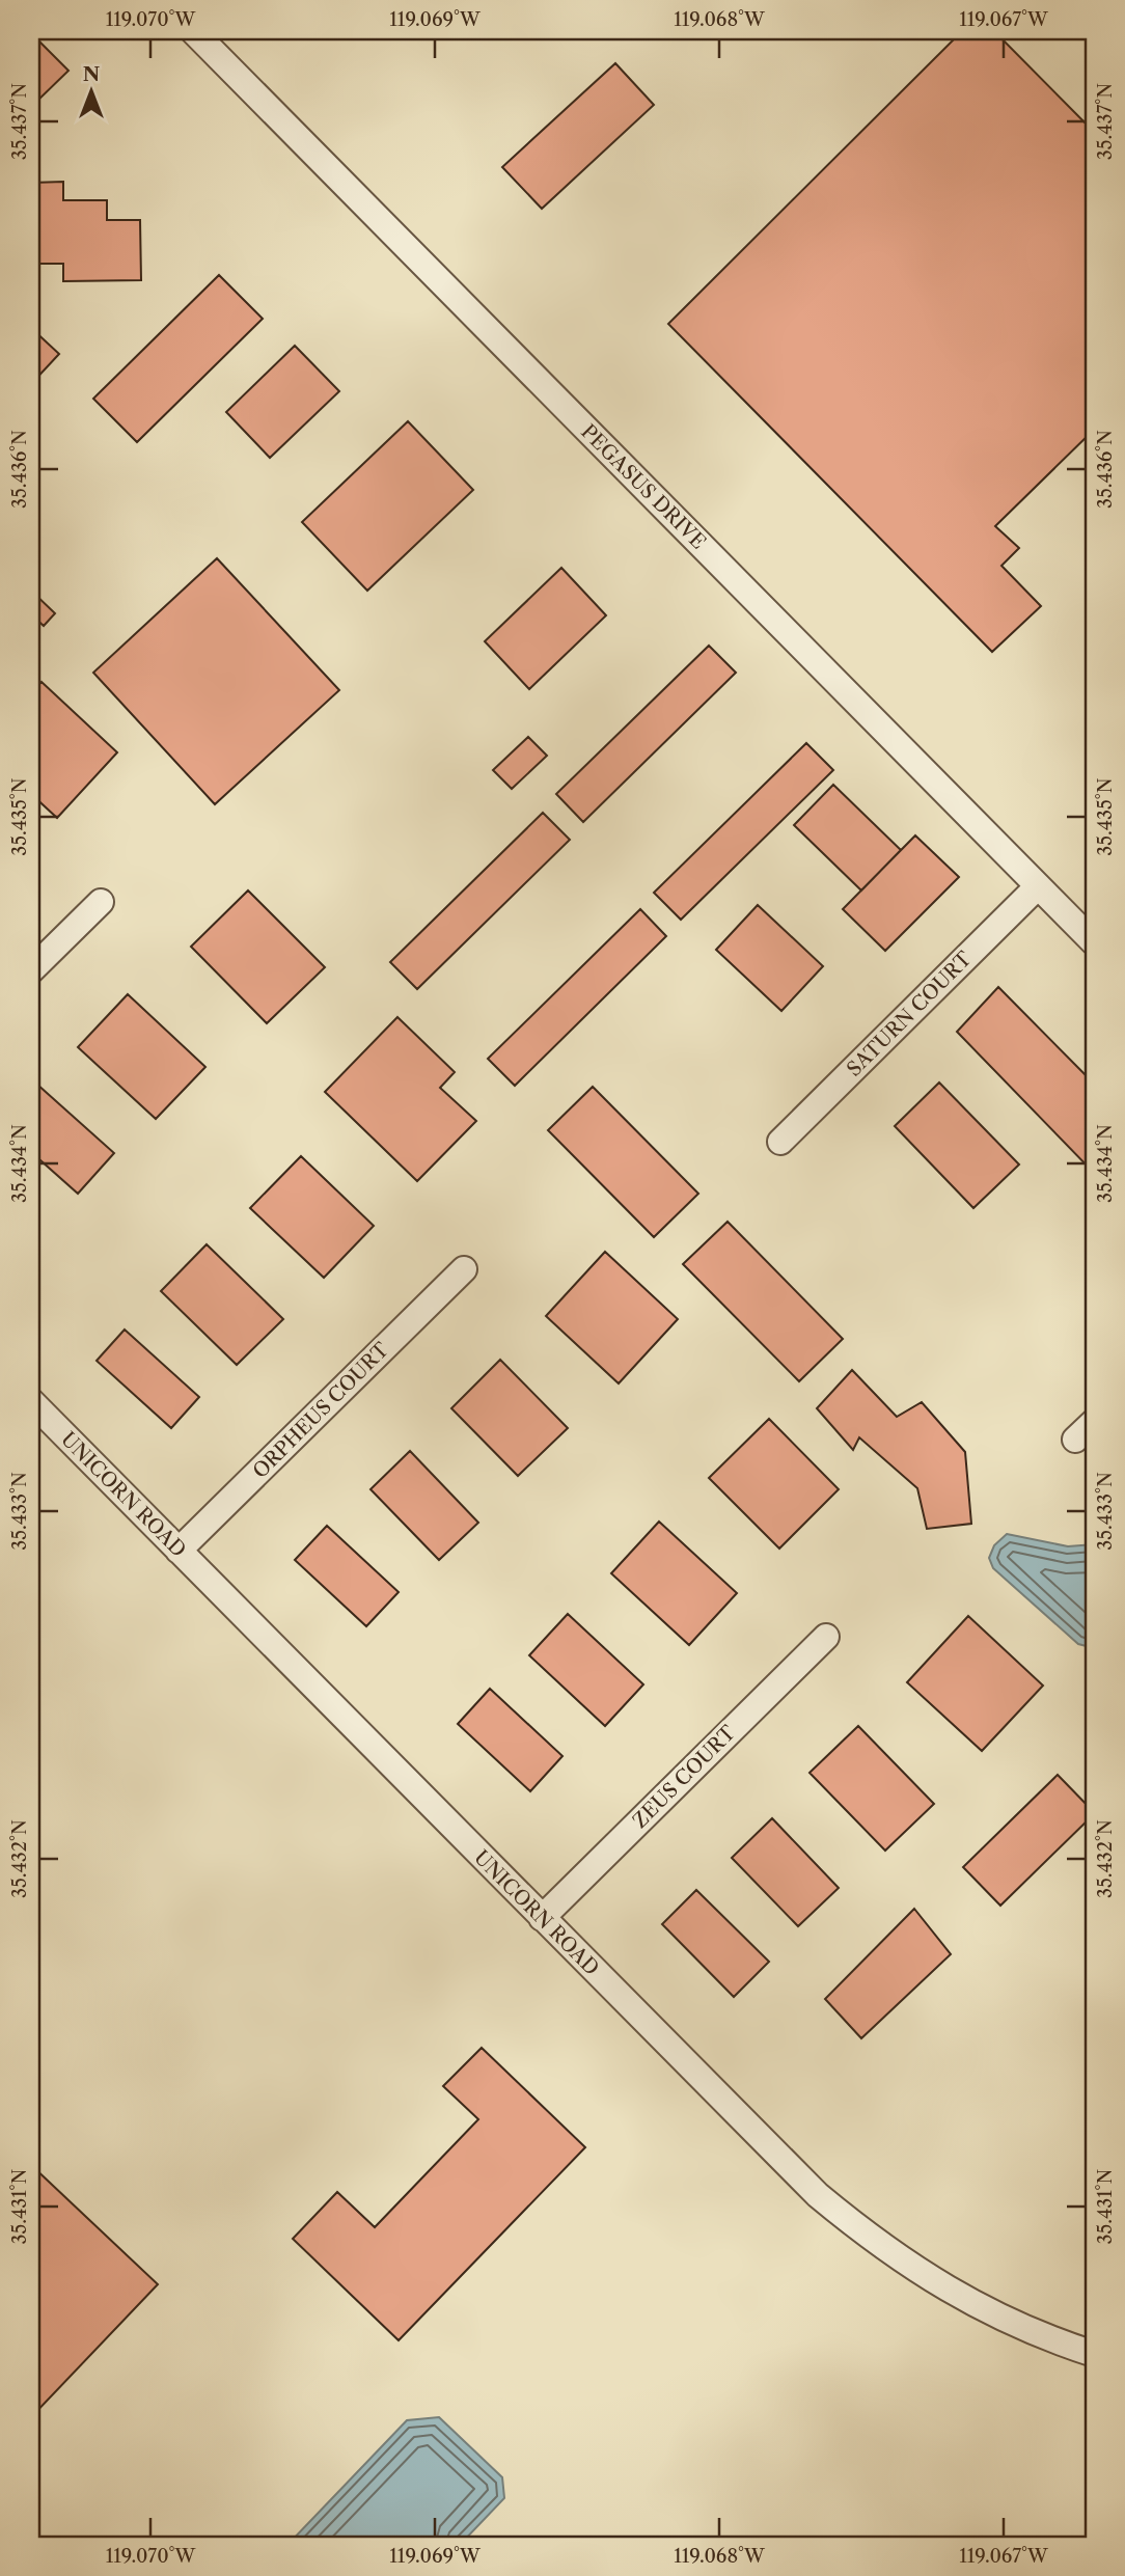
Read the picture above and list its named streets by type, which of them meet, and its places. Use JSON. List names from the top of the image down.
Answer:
{
  "streets": {
    "street": [
      "PEGASUS DRIVE",
      "SATURN COURT",
      "ORPHEUS COURT",
      "UNICORN ROAD",
      "ZEUS COURT"
    ]
  },
  "crossings": [
    ["PEGASUS DRIVE", "SATURN COURT"],
    ["ORPHEUS COURT", "UNICORN ROAD"],
    ["UNICORN ROAD", "ZEUS COURT"]
  ],
  "north": "top",
  "coordinates": [
    "119.070°W",
    "119.069°W",
    "119.068°W",
    "119.067°W",
    "35.437°N",
    "35.436°N",
    "35.435°N",
    "35.434°N",
    "35.433°N",
    "35.432°N",
    "35.431°N"
  ]
}
